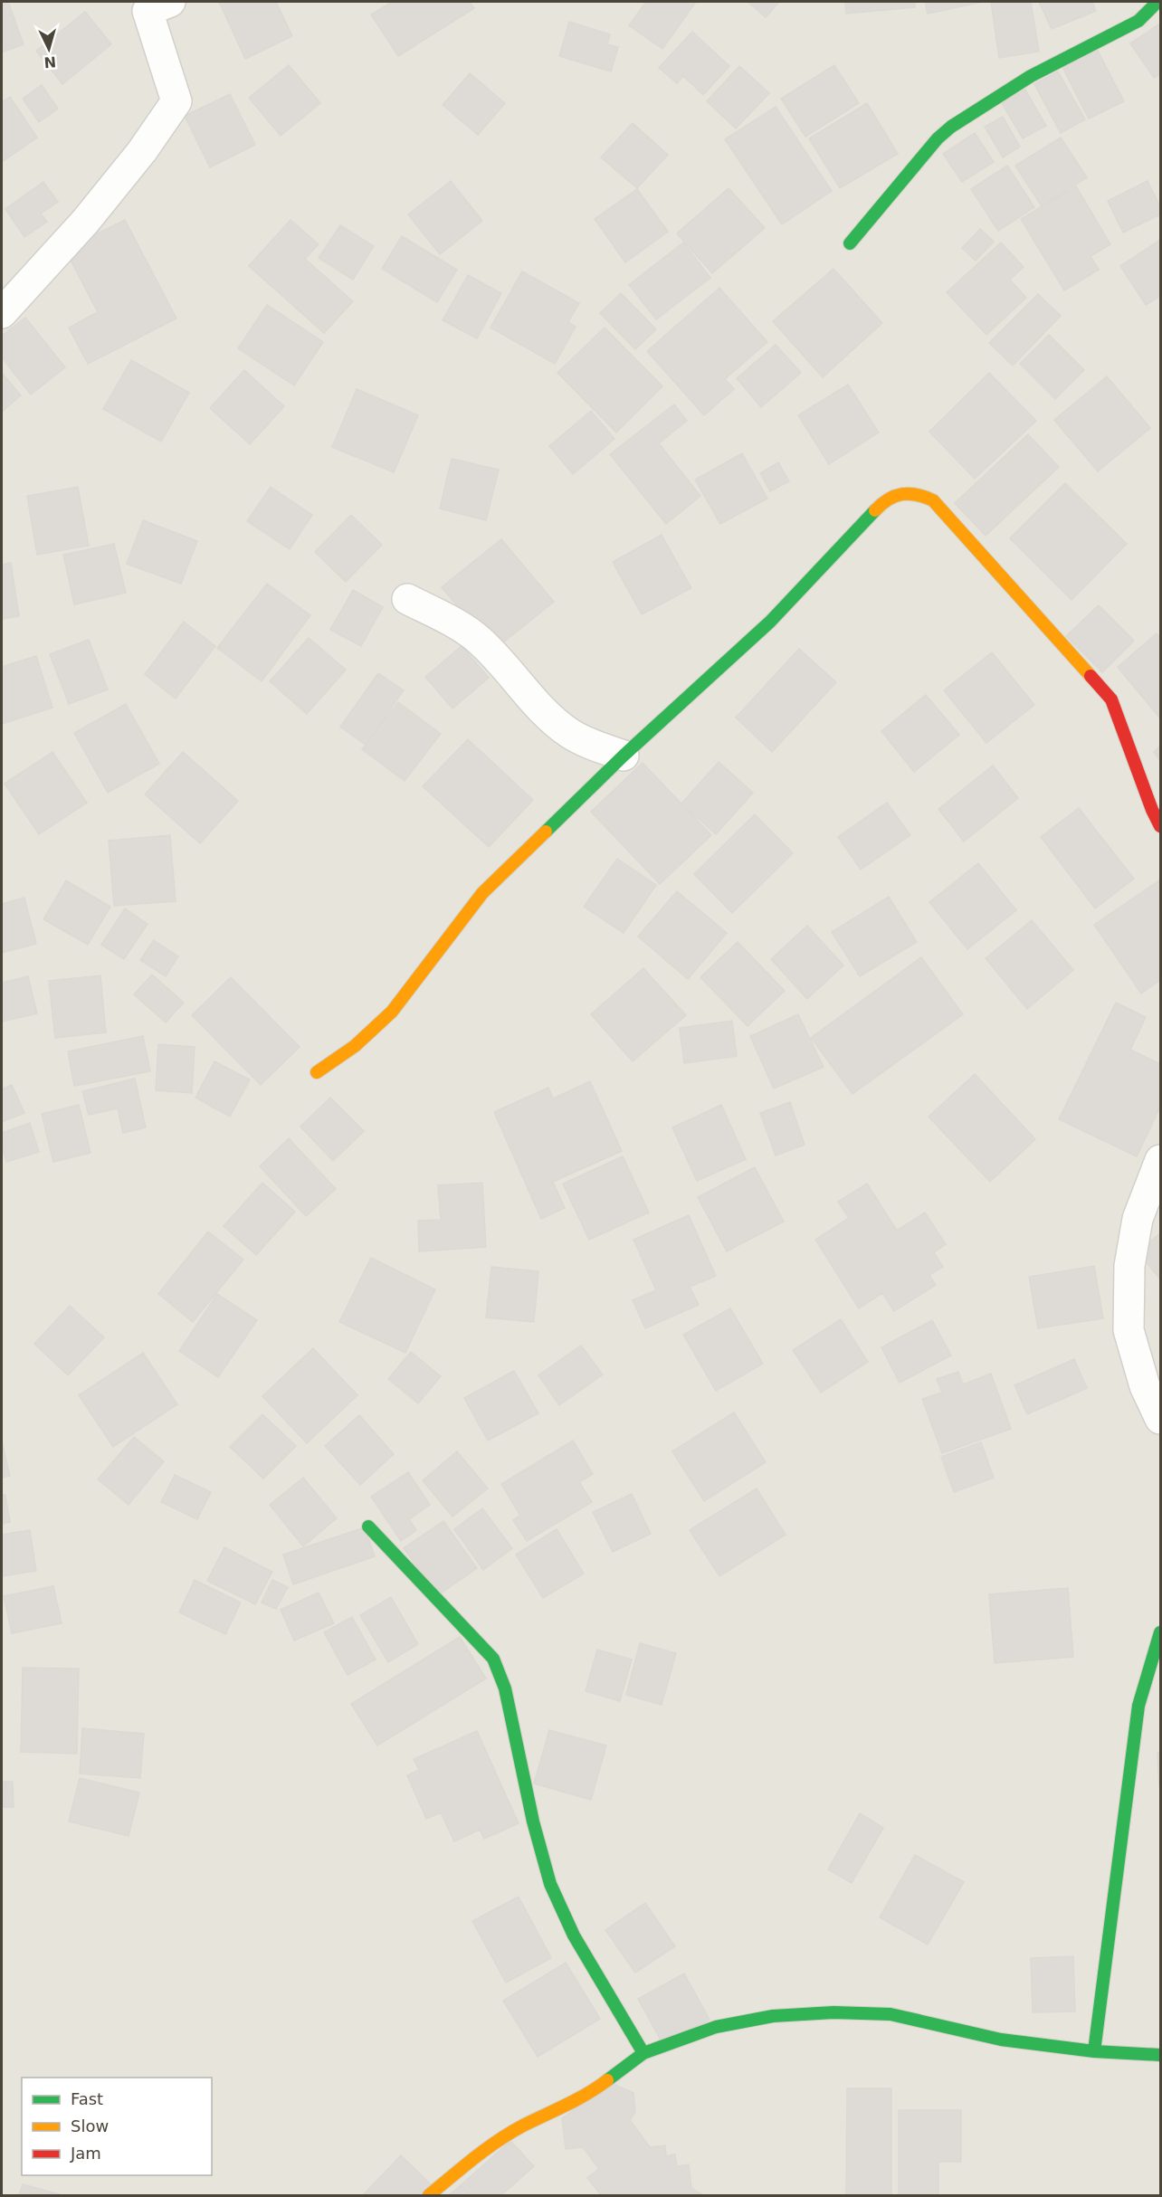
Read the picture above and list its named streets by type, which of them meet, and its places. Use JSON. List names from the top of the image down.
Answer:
{
  "legend": ["Fast", "Slow", "Jam"],
  "north": "bottom"
}
